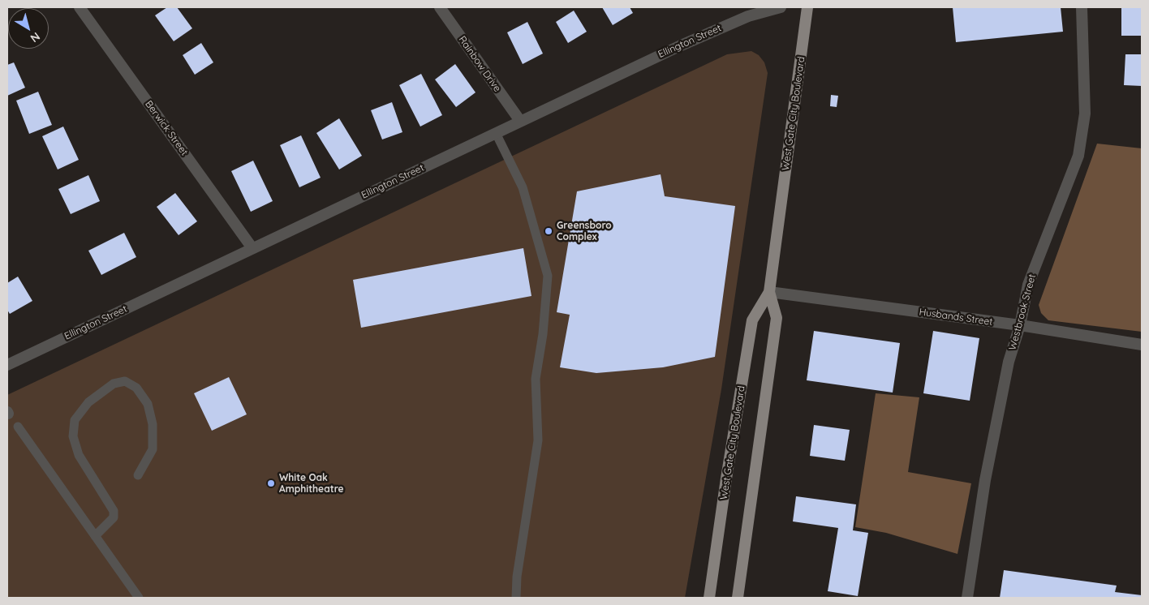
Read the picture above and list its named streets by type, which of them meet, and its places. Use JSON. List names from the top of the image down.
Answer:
{
  "streets": {
    "main road": ["West Gate City Boulevard"],
    "street": [
      "Ellington Street",
      "Rainbow Drive",
      "Berwick Street",
      "Westbrook Street",
      "Husbands Street"
    ]
  },
  "crossings": [
    ["Ellington Street", "Rainbow Drive"],
    ["Ellington Street", "Berwick Street"],
    ["West Gate City Boulevard", "Husbands Street"],
    ["Westbrook Street", "Husbands Street"]
  ],
  "places": ["Greensboro Complex", "White Oak Amphitheatre"],
  "north": "bottom right"
}
